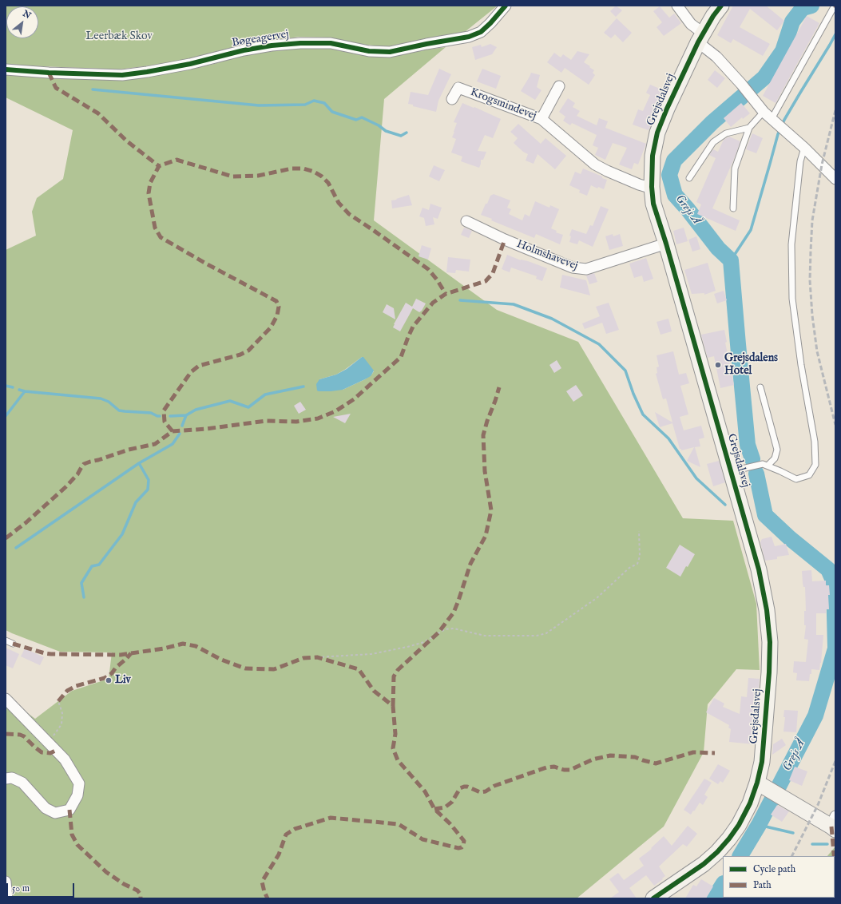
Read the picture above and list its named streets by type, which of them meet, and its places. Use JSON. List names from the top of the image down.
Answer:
{
  "streets": {
    "street": [
      "Bøgeagervej",
      "Grejsdalsvej",
      "Krogsmindevej",
      "Holmshavevej"
    ]
  },
  "crossings": [
    ["Grejsdalsvej", "Krogsmindevej"],
    ["Grejsdalsvej", "Holmshavevej"]
  ],
  "water": ["Grejs Å"],
  "parks": ["Leerbæk Skov"],
  "places": ["Grejsdalens Hotel", "Liv"],
  "legend": ["Cycle path", "Path"],
  "scale_bar": "50 m",
  "north": "top right"
}
